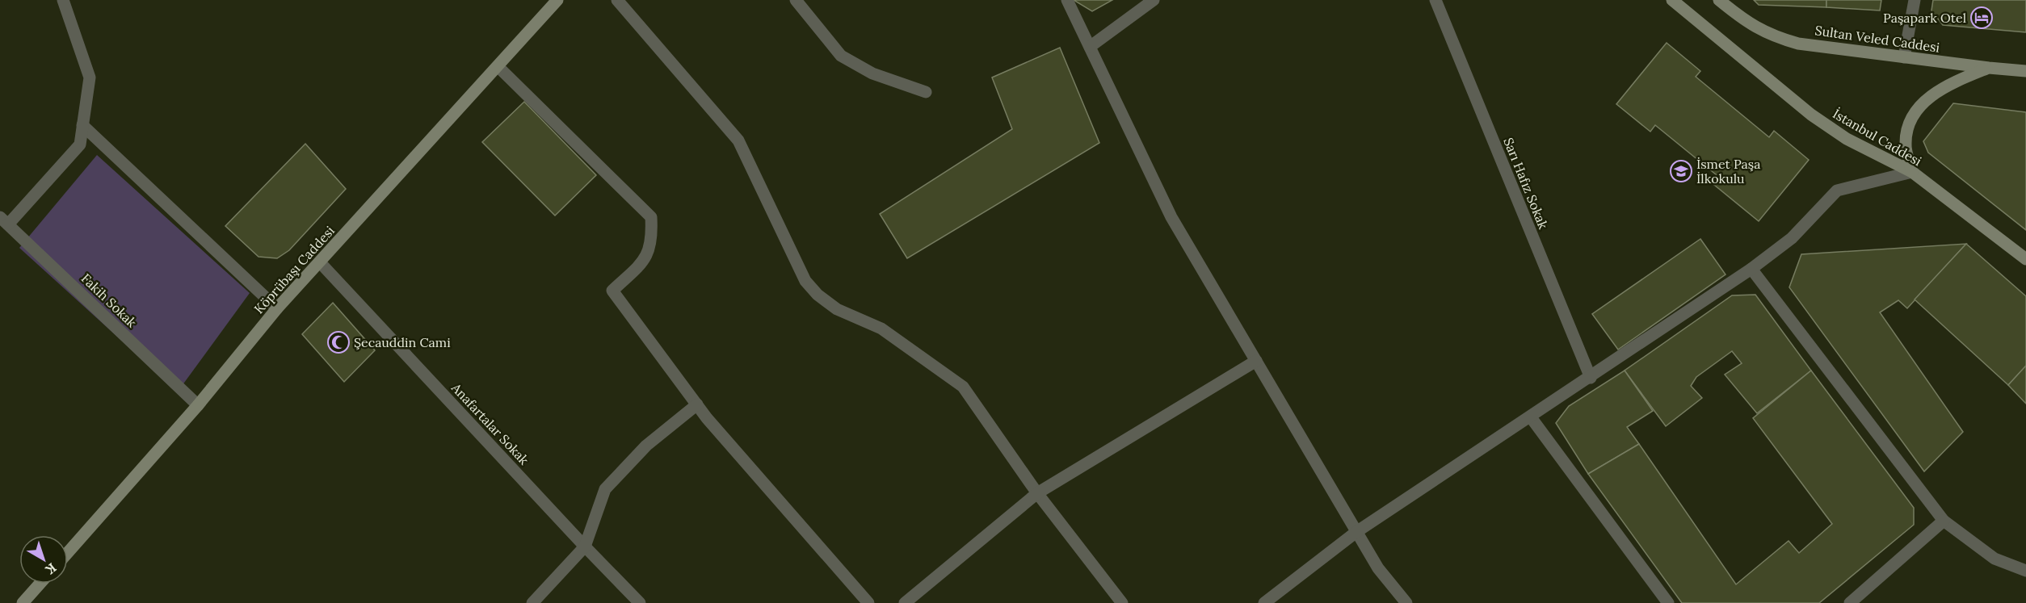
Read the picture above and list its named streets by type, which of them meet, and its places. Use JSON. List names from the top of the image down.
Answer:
{
  "streets": {
    "main road": ["Sultan Veled Caddesi", "İstanbul Caddesi", "Köprübaşı Caddesi"],
    "street": ["Sarı Hafız Sokak", "Fakih Sokak", "Anafartalar Sokak"]
  },
  "crossings": [
    ["Köprübaşı Caddesi", "Fakih Sokak"],
    ["Köprübaşı Caddesi", "Anafartalar Sokak"]
  ],
  "places": {
    "hotel": ["Paşapark Otel"],
    "school or university": ["İsmet Paşa İlkokulu"],
    "mosque": ["Şecauddin Cami"]
  },
  "north": "bottom right"
}
